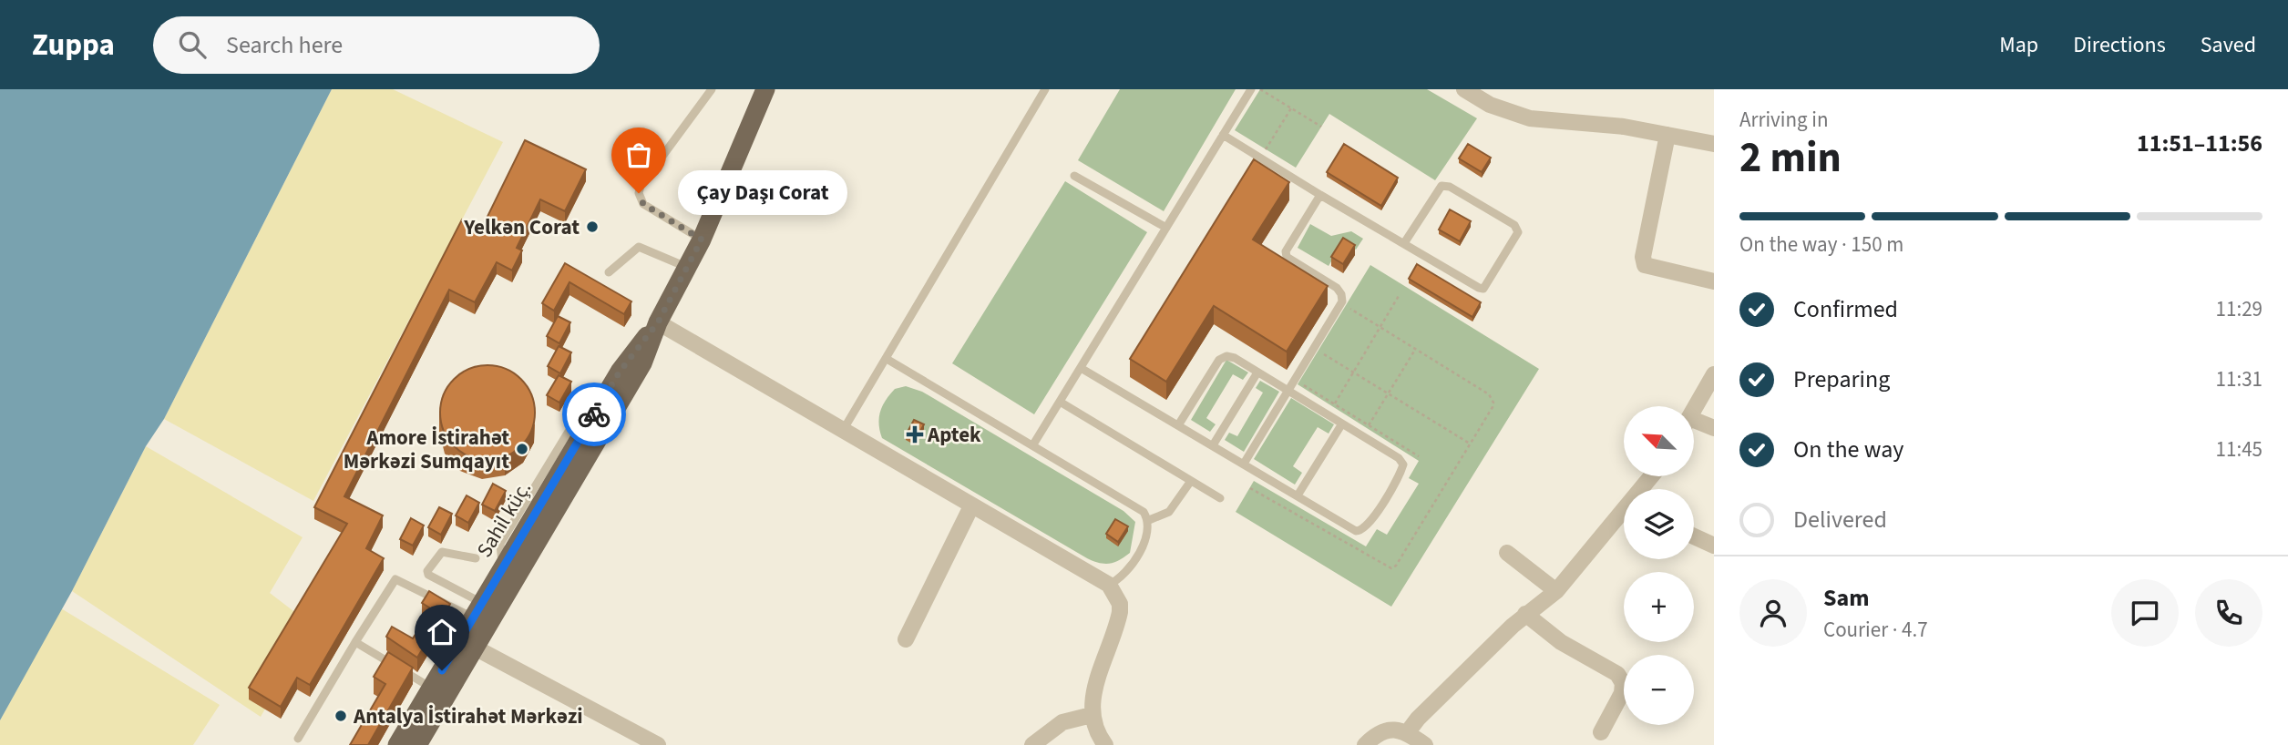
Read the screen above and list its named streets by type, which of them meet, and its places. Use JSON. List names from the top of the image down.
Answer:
{
  "streets": {
    "main road": ["Sahil küç."]
  },
  "places": {
    "other": [
      "Çay Daşı Corat",
      "Yelkən Corat",
      "Amore İstirahət Mərkəzi Sumqayıt",
      "Antalya İstirahət Mərkəzi"
    ],
    "health": ["Aptek"]
  },
  "north": "top left",
  "page": {
    "header": "Zuppa",
    "search": "Search here",
    "nav": ["Map", "Directions", "Saved"],
    "heading": ["2 min", "Arriving in", "11:51–11:56"],
    "panel": ["Sam", "Courier · 4.7"],
    "bubble": "Çay Daşı Corat",
    "bar": "On the way · 150 m",
    "list": [
      ["Confirmed", "11:29"],
      ["Preparing", "11:31"],
      ["On the way", "11:45"],
      "Delivered"
    ],
    "map_buttons": ["+", "−"]
  }
}
